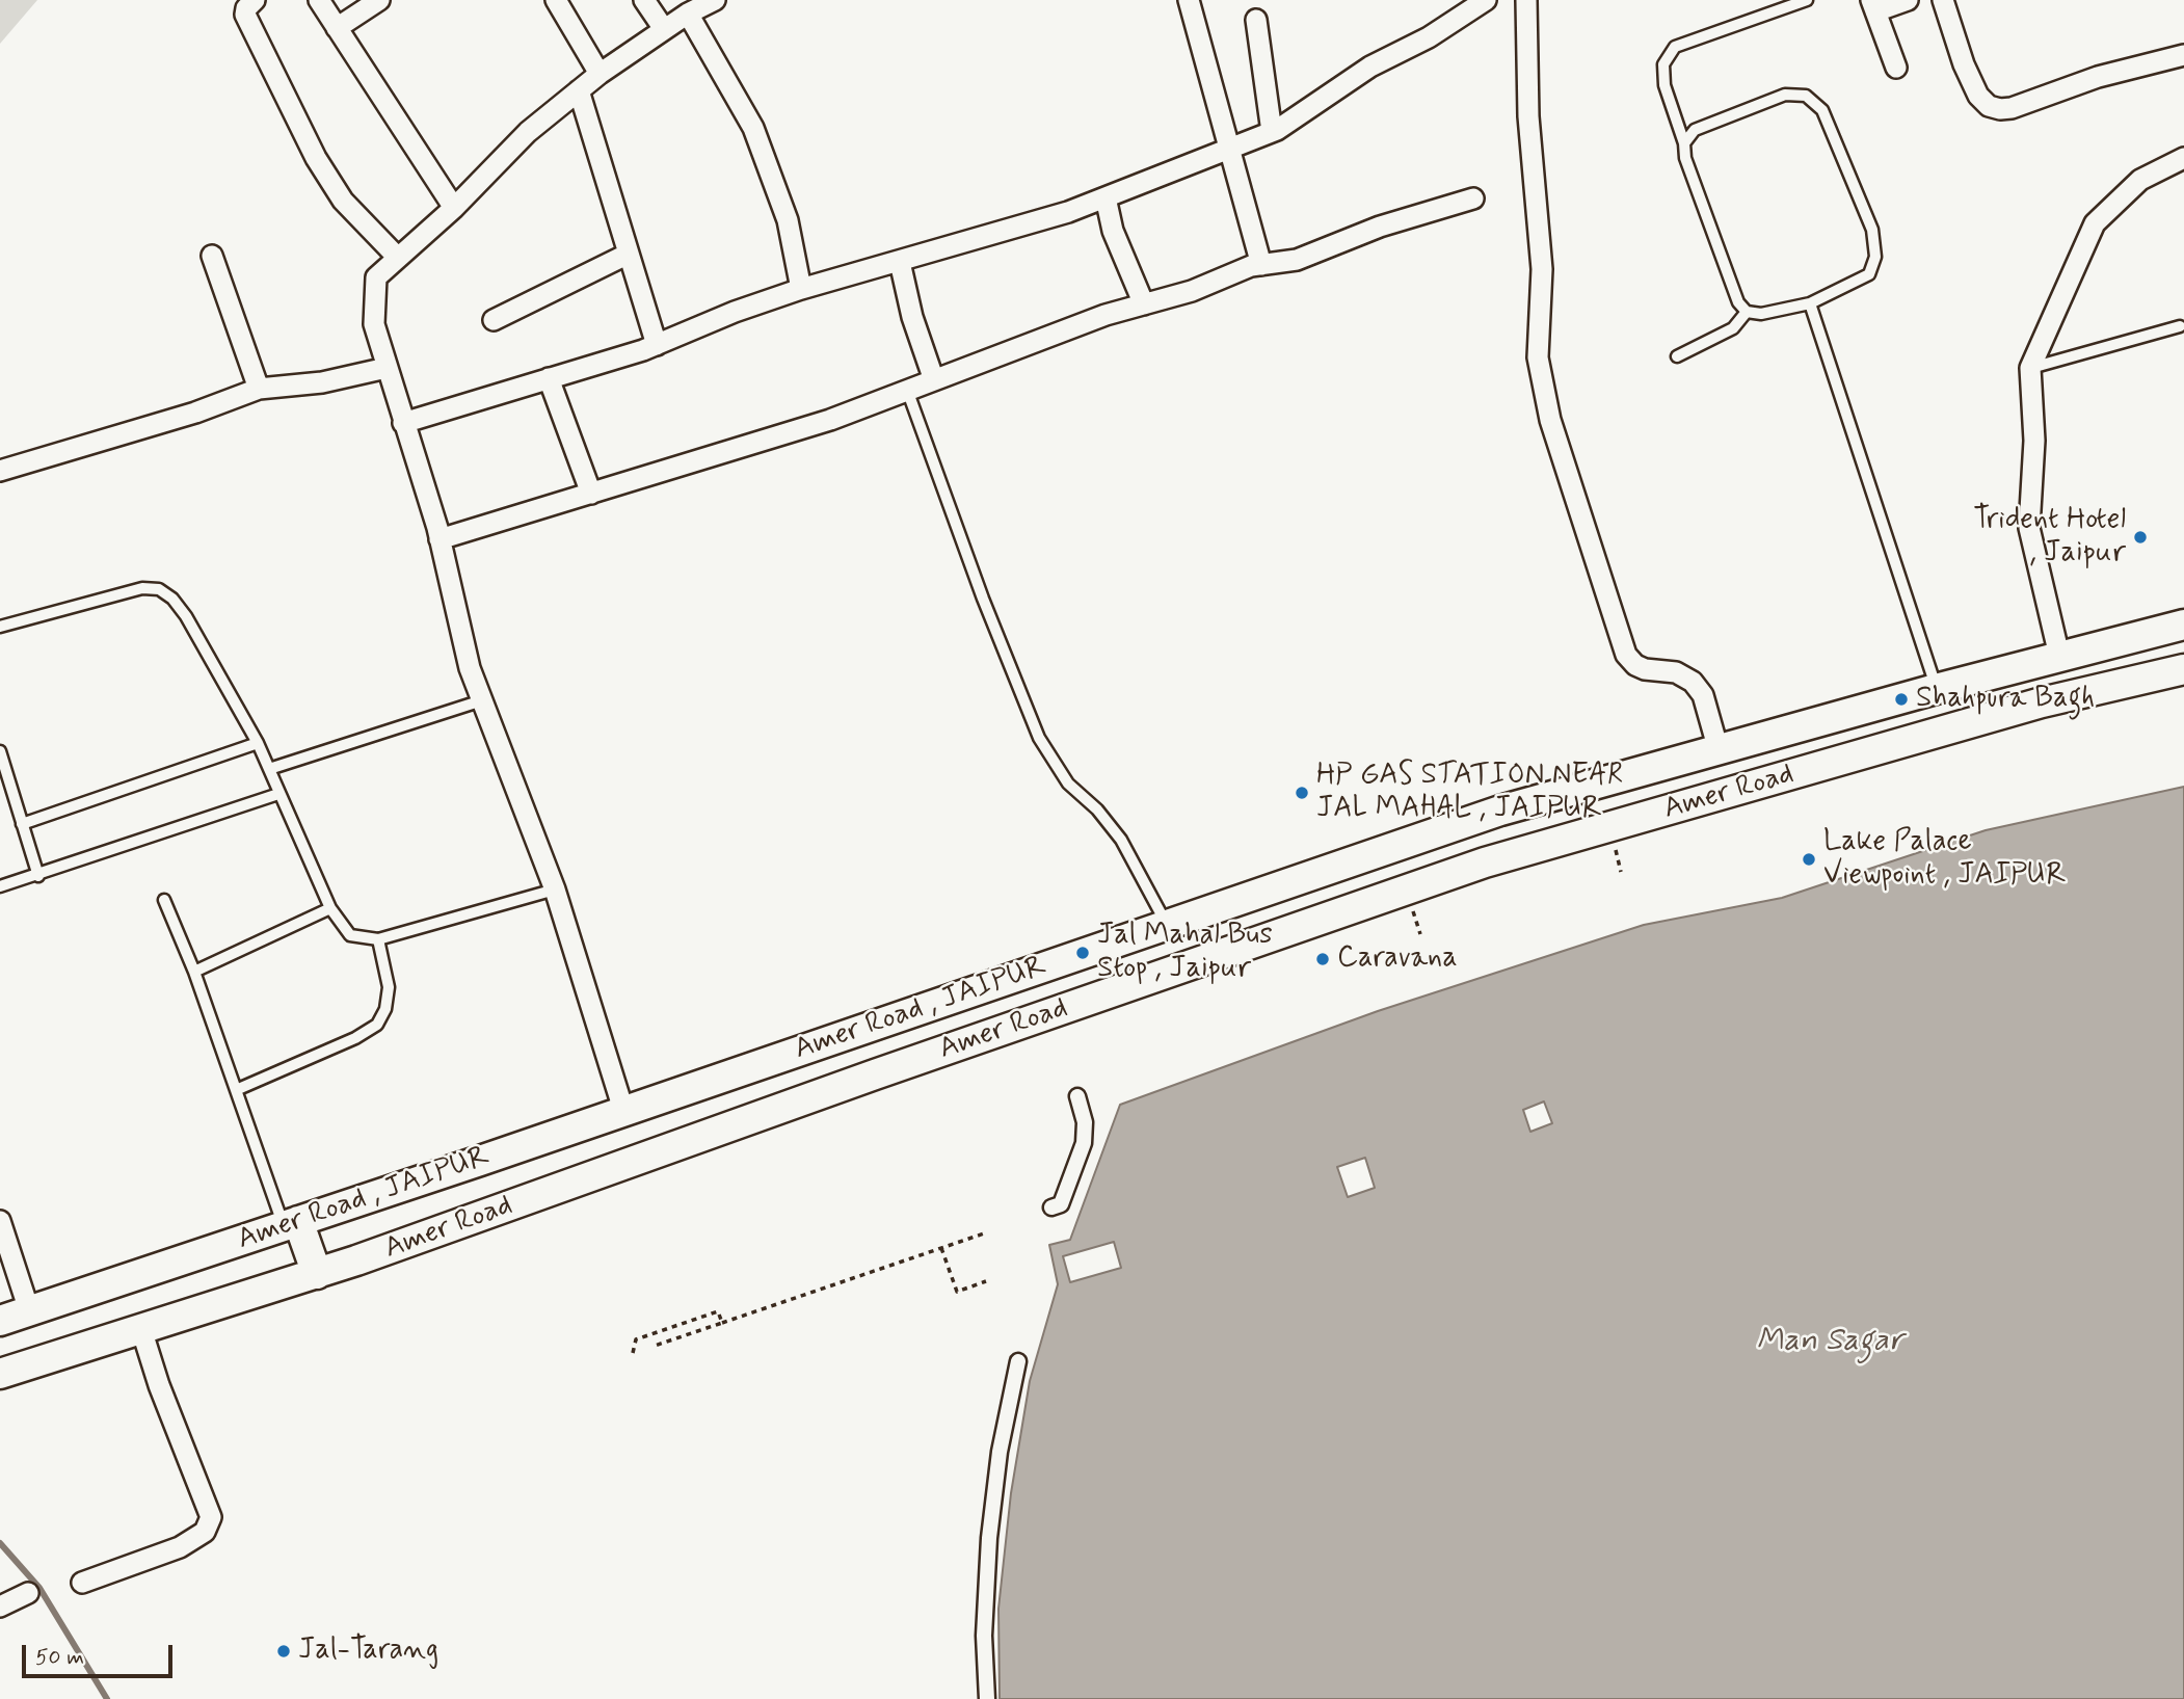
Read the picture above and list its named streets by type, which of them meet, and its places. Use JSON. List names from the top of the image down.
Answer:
{
  "streets": {
    "main road": ["Amer Road", "Amer Road , JAIPUR"]
  },
  "water": ["Man Sagar"],
  "places": [
    "Trident Hotel , Jaipur",
    "Shahpura Bagh",
    "HP GAS STATION NEAR JAL MAHAL , JAIPUR",
    "Lake Palace Viewpoint , JAIPUR",
    "Jal Mahal Bus Stop , Jaipur",
    "Caravana",
    "Jal-Tarang"
  ],
  "scale_bar": "50 m"
}
